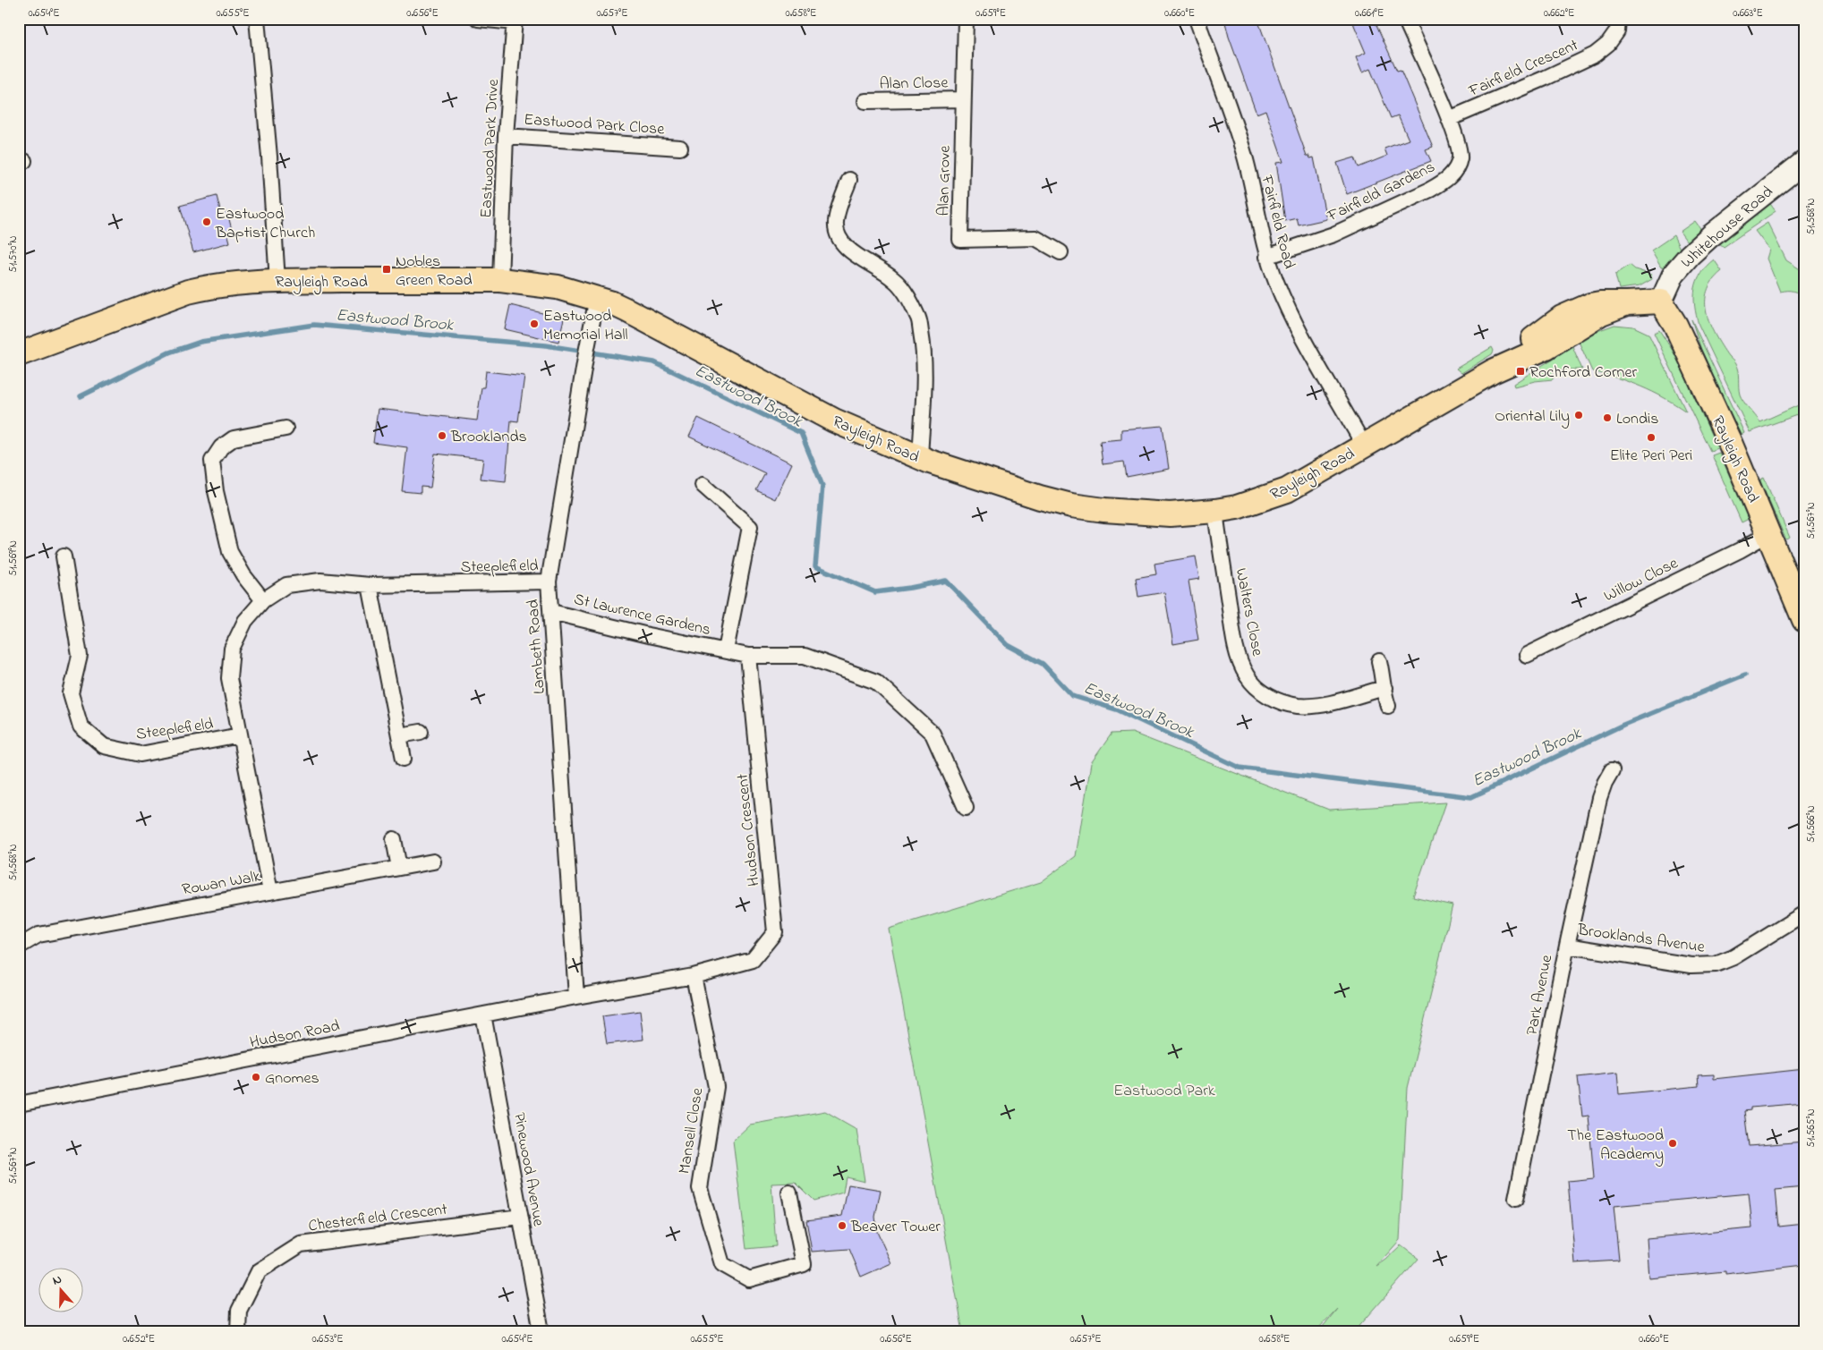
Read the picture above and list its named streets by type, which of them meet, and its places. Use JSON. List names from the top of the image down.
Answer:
{
  "streets": {
    "main road": ["Rayleigh Road"],
    "street": [
      "Fairfield Crescent",
      "Alan Close",
      "Eastwood Park Close",
      "Eastwood Park Drive",
      "Alan Grove",
      "Fairfield Gardens",
      "Fairfield Road",
      "Whitehouse Road",
      "Steeplefield",
      "Willow Close",
      "Walters Close",
      "St Lawrence Gardens",
      "Lambeth Road",
      "Hudson Crescent",
      "Rowan Walk",
      "Brooklands Avenue",
      "Park Avenue",
      "Hudson Road",
      "Mansell Close",
      "Pinewood Avenue",
      "Chesterfield Crescent"
    ]
  },
  "crossings": [
    ["Fairfield Crescent", "Fairfield Gardens"],
    ["Alan Close", "Alan Grove"],
    ["Eastwood Park Close", "Eastwood Park Drive"],
    ["Eastwood Park Drive", "Rayleigh Road"],
    ["Fairfield Gardens", "Fairfield Road"],
    ["Fairfield Road", "Rayleigh Road"],
    ["Whitehouse Road", "Rayleigh Road"],
    ["Rayleigh Road", "Willow Close"],
    ["Rayleigh Road", "Walters Close"],
    ["Rayleigh Road", "Lambeth Road"],
    ["Steeplefield", "Lambeth Road"],
    ["Steeplefield", "Rowan Walk"],
    ["St Lawrence Gardens", "Lambeth Road"],
    ["St Lawrence Gardens", "Hudson Crescent"],
    ["Lambeth Road", "Hudson Crescent"],
    ["Lambeth Road", "Hudson Road"],
    ["Hudson Crescent", "Hudson Road"],
    ["Hudson Crescent", "Mansell Close"],
    ["Brooklands Avenue", "Park Avenue"],
    ["Hudson Road", "Pinewood Avenue"],
    ["Pinewood Avenue", "Chesterfield Crescent"]
  ],
  "water": ["Eastwood Brook"],
  "parks": ["Eastwood Park"],
  "places": {
    "other": [
      "Eastwood Baptist Church",
      "Eastwood Memorial Hall",
      "Oriental Lily",
      "Londis",
      "Brooklands",
      "Elite Peri Peri",
      "Gnomes",
      "The Eastwood Academy",
      "Beaver Tower"
    ],
    "transit": ["Nobles Green Road", "Rochford Corner"]
  },
  "north": "top",
  "coordinates": [
    "0.654°E",
    "0.655°E",
    "0.656°E",
    "0.657°E",
    "0.658°E",
    "0.659°E",
    "0.660°E",
    "0.661°E",
    "0.662°E",
    "0.663°E",
    "51.568°N",
    "51.570°N",
    "51.567°N",
    "51.569°N",
    "51.566°N",
    "51.565°N",
    "0.652°E",
    "0.653°E"
  ]
}
